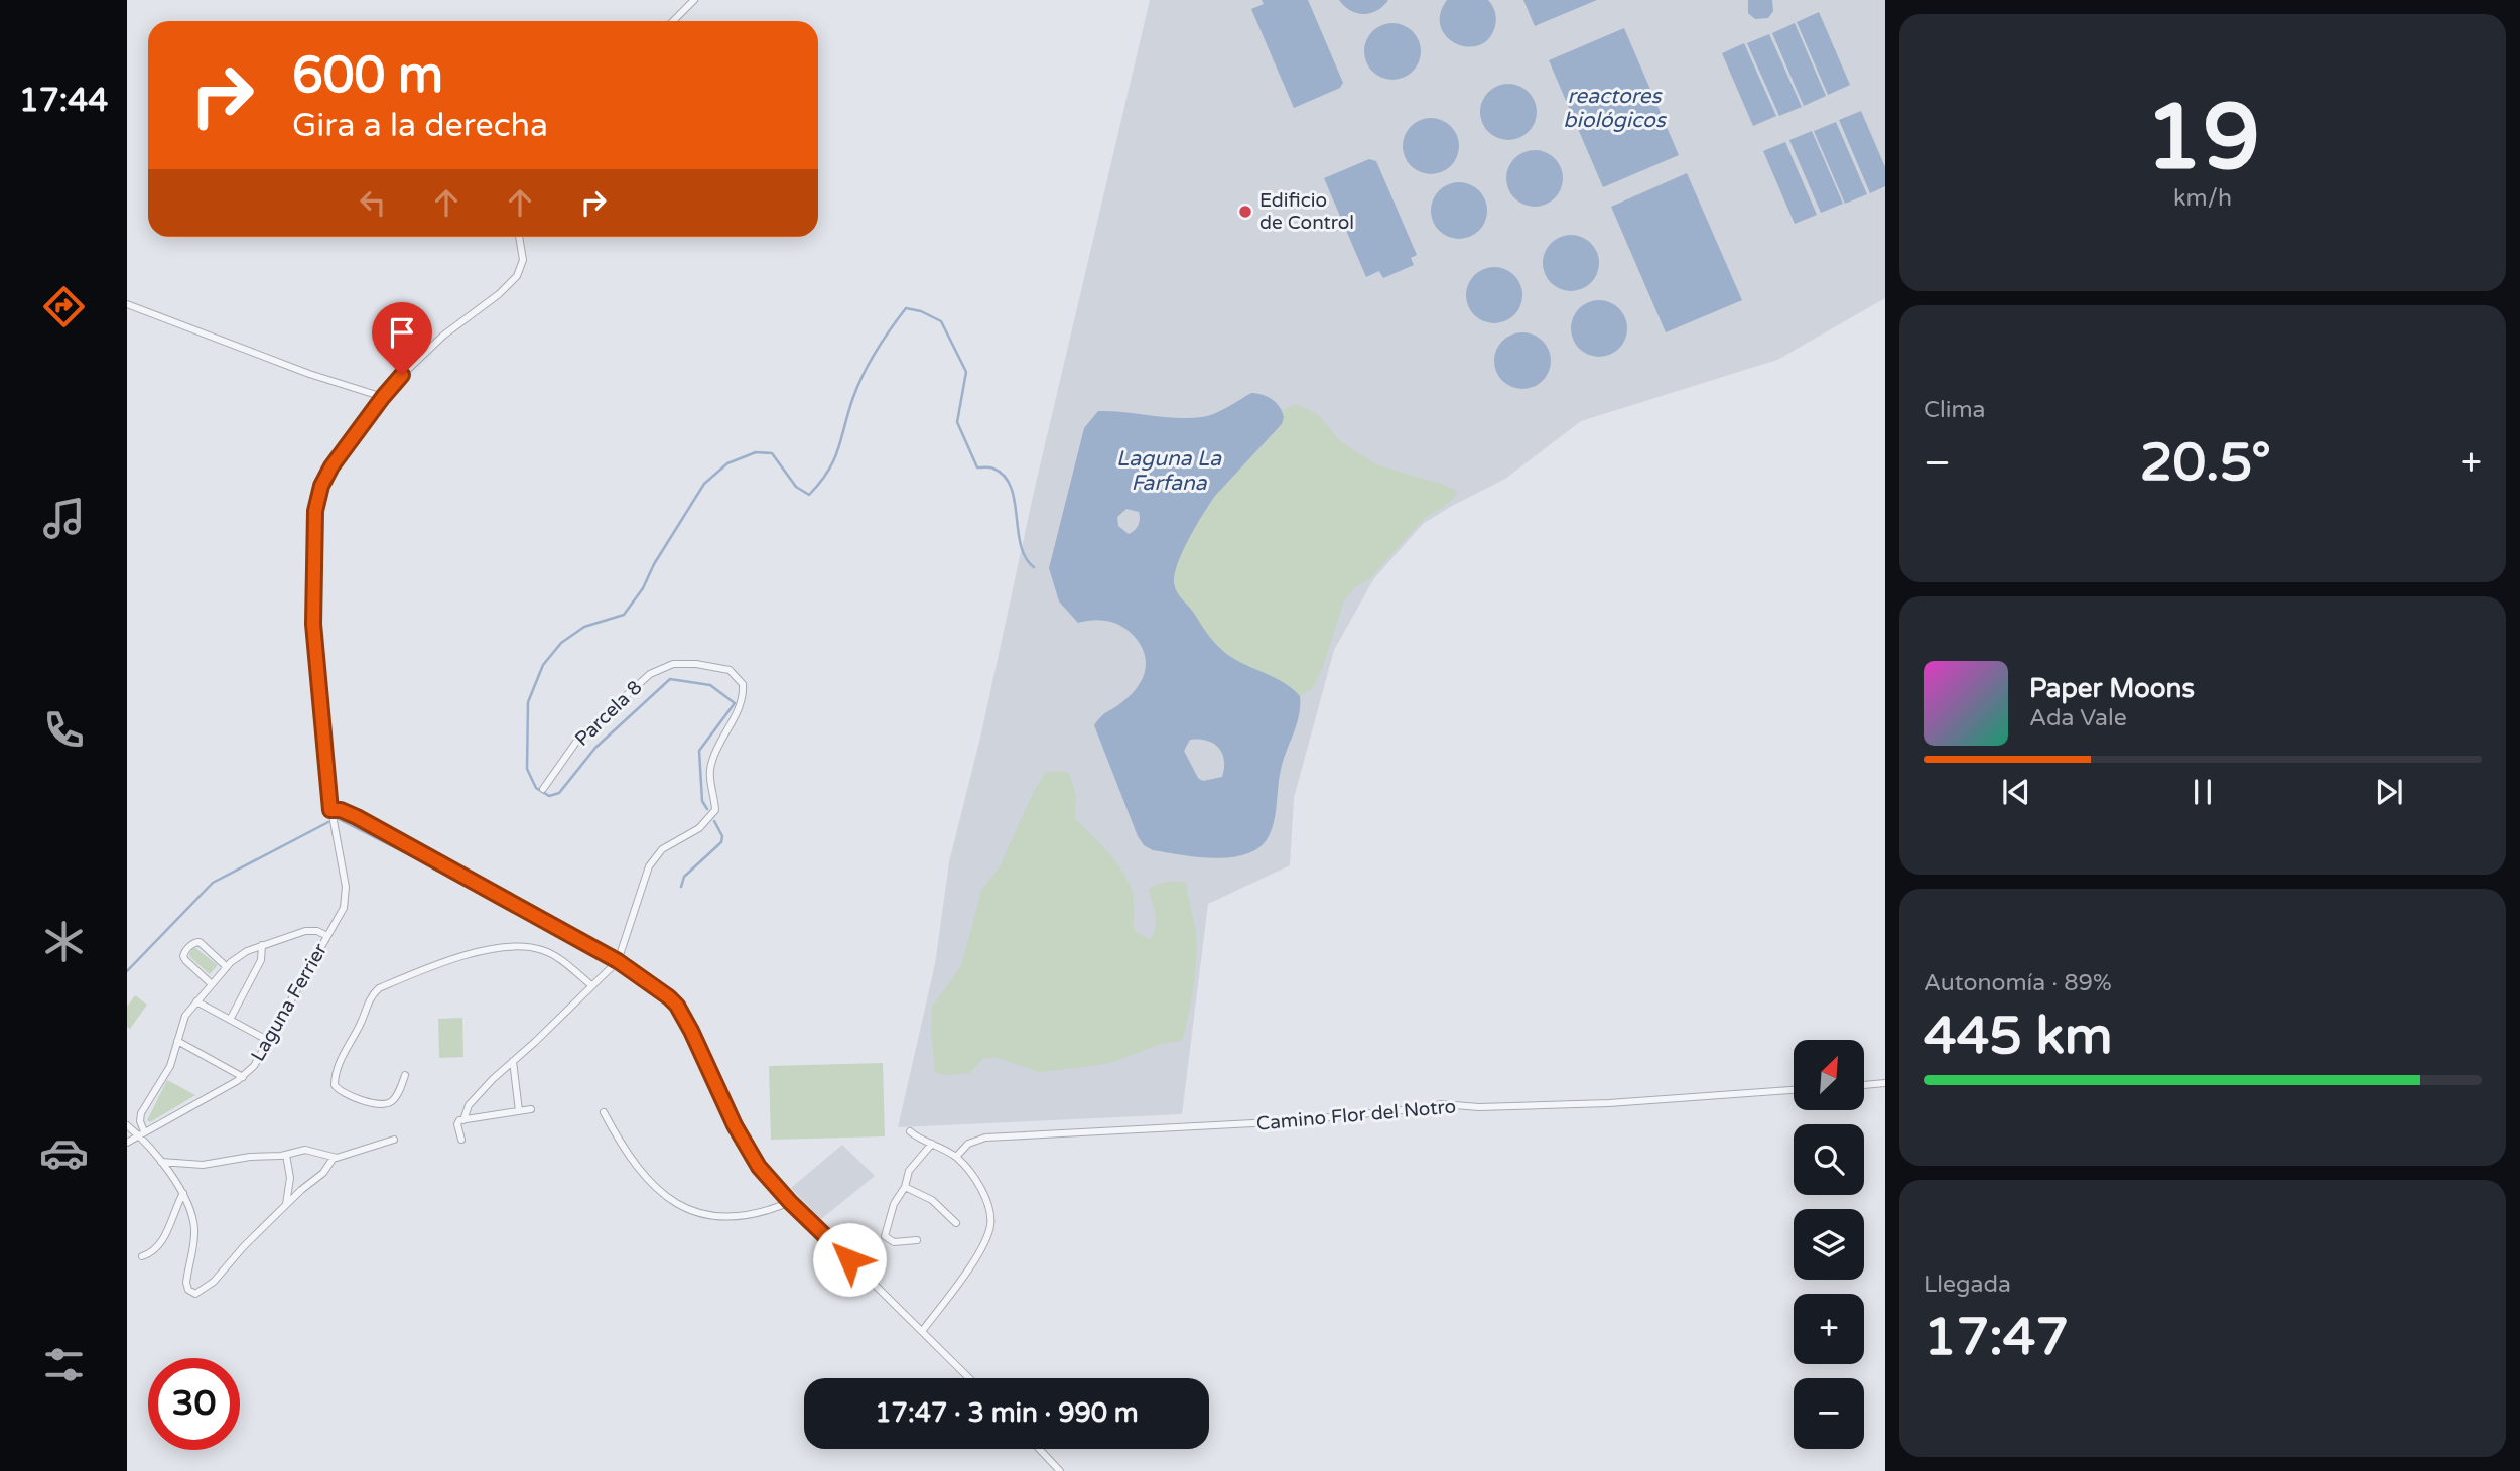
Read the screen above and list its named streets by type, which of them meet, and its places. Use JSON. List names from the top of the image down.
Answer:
{
  "streets": {
    "street": ["Parcela 8", "Laguna Ferrier", "Camino Flor del Notro"]
  },
  "water": ["reactores biológicos", "Laguna La Farfana"],
  "places": ["Edificio de Control"],
  "north": "top right",
  "page": {
    "tabs": "17:44",
    "tile": [
      ["19", "km/h"],
      "Clima",
      ["Autonomía · 89%", "445 km"],
      ["Llegada", "17:47"]
    ],
    "turn": ["600 m", "Gira a la derecha"],
    "heat": ["−", "20.5°", "+"],
    "song": ["Paper Moons", "Ada Vale"],
    "map_buttons": ["+", "−"],
    "limit": "30",
    "trip": "17:47 · 3 min · 990 m"
  }
}
